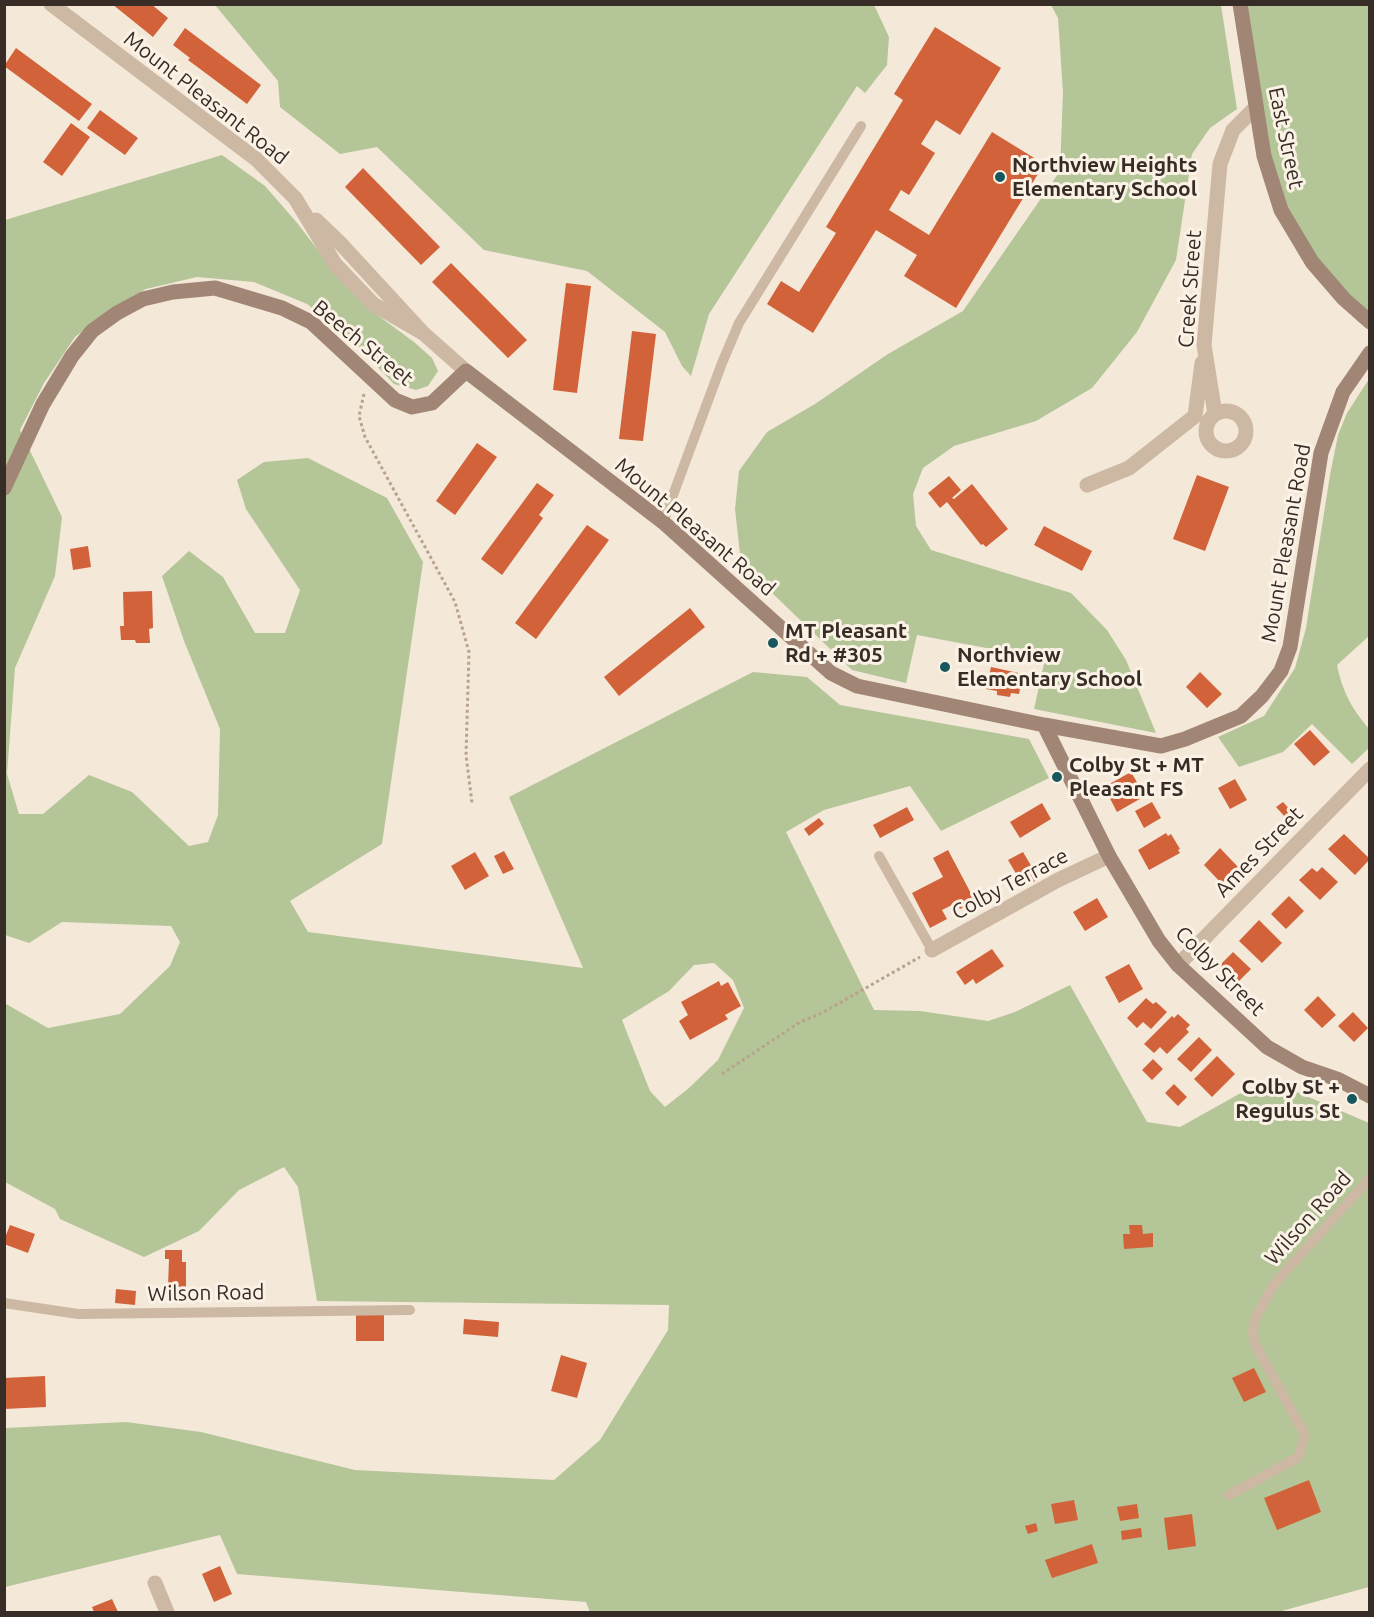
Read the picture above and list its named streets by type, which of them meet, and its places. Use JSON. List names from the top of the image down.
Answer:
{
  "streets": {
    "street": [
      "Mount Pleasant Road",
      "East Street",
      "Creek Street",
      "Beech Street",
      "Ames Street",
      "Colby Terrace",
      "Colby Street"
    ],
    "lane": ["Wilson Road"]
  },
  "crossings": [
    ["Mount Pleasant Road", "Beech Street"],
    ["Mount Pleasant Road", "Colby Street"],
    ["East Street", "Creek Street"],
    ["Ames Street", "Colby Street"],
    ["Colby Terrace", "Colby Street"]
  ],
  "places": [
    "Northview Heights Elementary School",
    "MT Pleasant Rd + #305",
    "Northview Elementary School",
    "Colby St + MT Pleasant FS",
    "Colby St + Regulus St"
  ]
}
